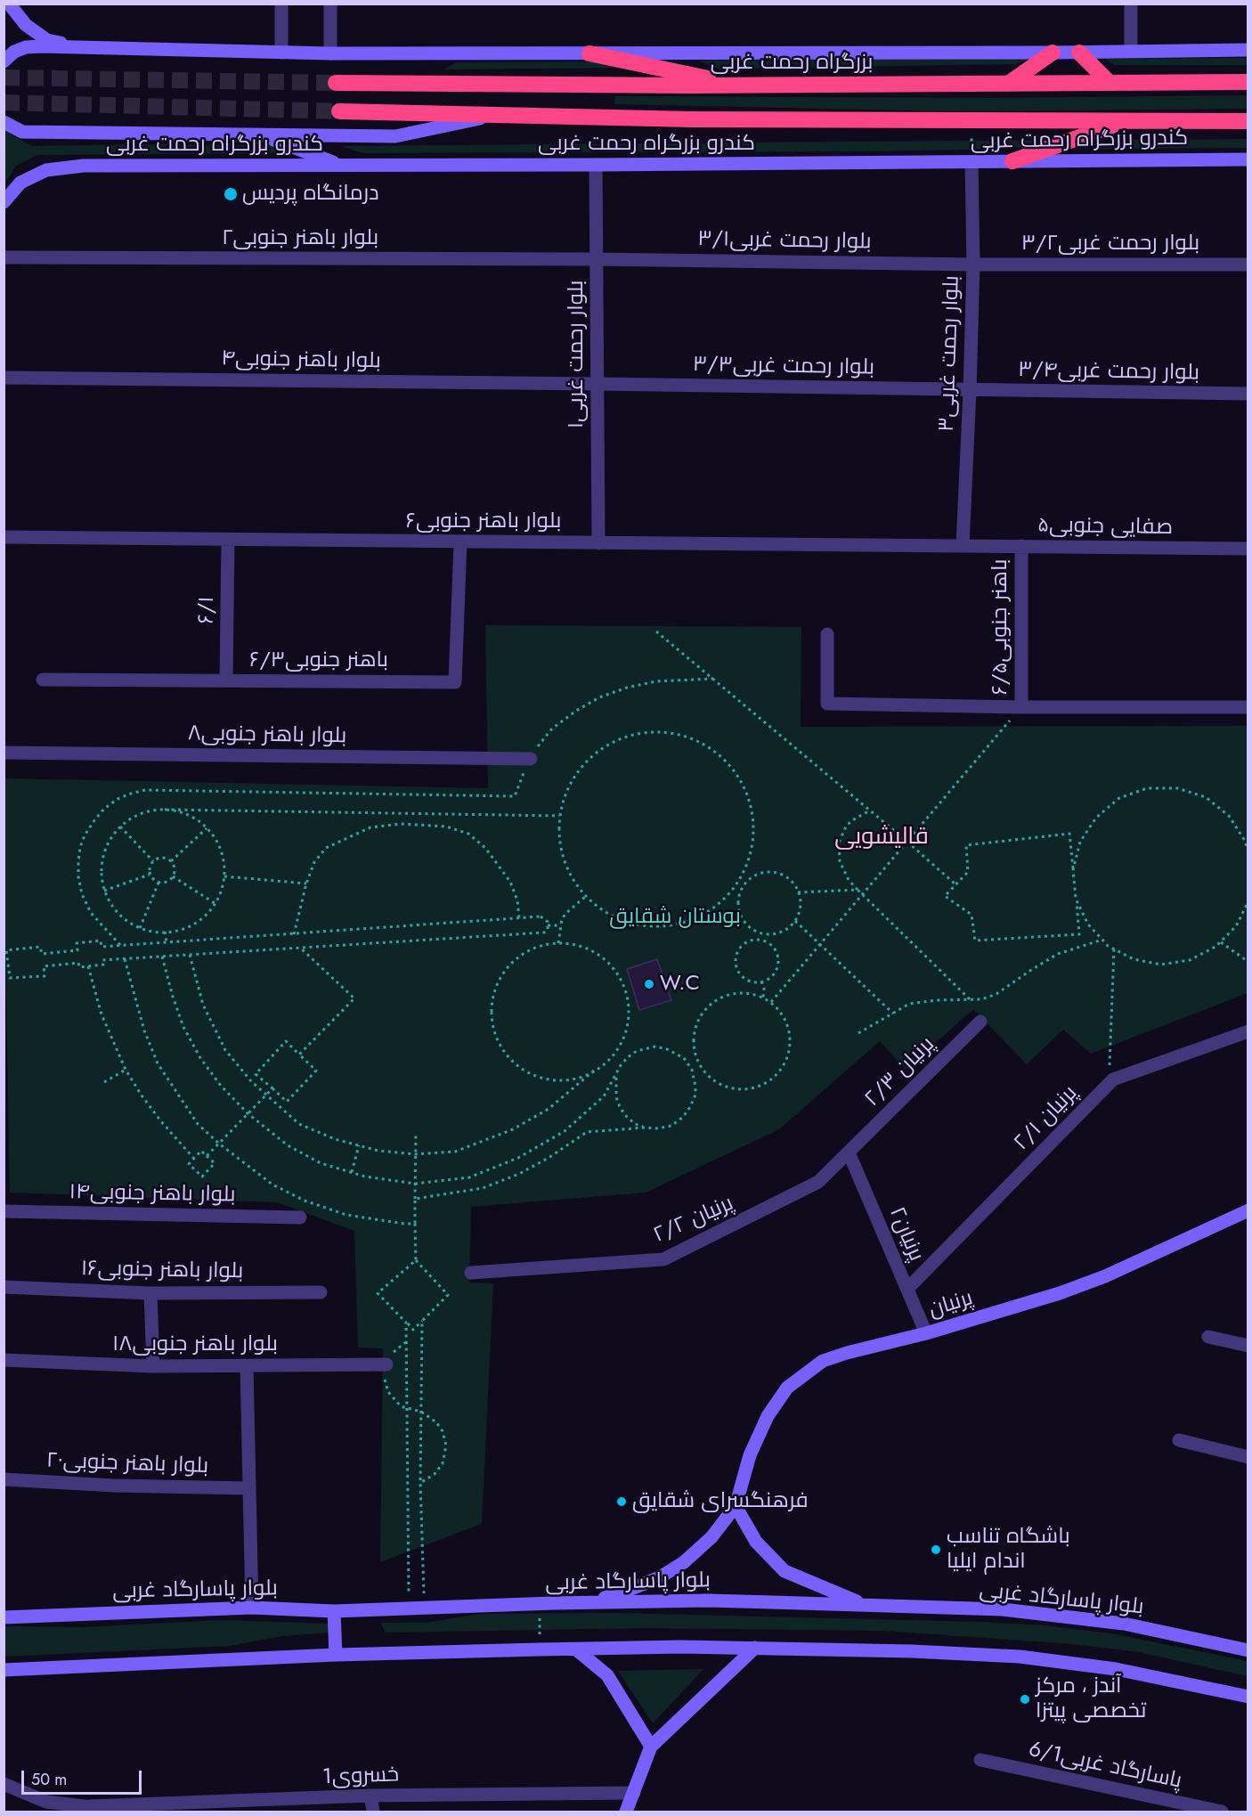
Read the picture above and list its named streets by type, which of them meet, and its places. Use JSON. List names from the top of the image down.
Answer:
{
  "streets": {
    "highway": ["بزرگراه رحمت غربی"],
    "main road": ["کندرو بزرگراه رحمت غربی", "پرنیان", "بلوار پاسارگاد غربی"],
    "street": [
      "بلوار باهنر جنوبی۲",
      "بلوار رحمت غربی۳/۱",
      "بلوار رحمت غربی۳/۲",
      "بلوار رحمت غربی۳",
      "بلوار رحمت غربی۱",
      "بلوار باهنر جنوبی۴",
      "بلوار رحمت غربی۳/۳",
      "بلوار رحمت غربی۳/۴",
      "بلوار باهنر جنوبی۶",
      "صفایی جنوبی۵",
      "۶/۱",
      "باهنر جنوبی۶/۵",
      "۶/۳باهنر جنوبی",
      "۸بلوار باهنر جنوبی",
      "پرنیان ۲/۳",
      "پرنیان ۲/۱",
      "بلوار باهنر جنوبی۱۴",
      "پرنیان ۲/۲",
      "پرنیان۲",
      "بلوار باهنر جنوبی۱۶",
      "۱۸بلوار باهنر جنوبی",
      "بلوار باهنر جنوبی۲۰",
      "پاسارگاد غربی6/1",
      "خسروى1"
    ]
  },
  "crossings": [
    ["کندرو بزرگراه رحمت غربی", "بلوار رحمت غربی۳"],
    ["کندرو بزرگراه رحمت غربی", "بلوار رحمت غربی۱"],
    ["بلوار باهنر جنوبی۲", "بلوار رحمت غربی۳/۱"],
    ["بلوار باهنر جنوبی۲", "بلوار رحمت غربی۱"],
    ["بلوار رحمت غربی۳/۱", "بلوار رحمت غربی۳/۲"],
    ["بلوار رحمت غربی۳/۱", "بلوار رحمت غربی۳"],
    ["بلوار رحمت غربی۳/۱", "بلوار رحمت غربی۱"],
    ["بلوار رحمت غربی۳/۲", "بلوار رحمت غربی۳"],
    ["بلوار رحمت غربی۳", "بلوار رحمت غربی۳/۳"],
    ["بلوار رحمت غربی۳", "بلوار رحمت غربی۳/۴"],
    ["بلوار رحمت غربی۳", "بلوار باهنر جنوبی۶"],
    ["بلوار رحمت غربی۳", "صفایی جنوبی۵"],
    ["بلوار رحمت غربی۱", "بلوار باهنر جنوبی۴"],
    ["بلوار رحمت غربی۱", "بلوار رحمت غربی۳/۳"],
    ["بلوار رحمت غربی۱", "بلوار باهنر جنوبی۶"],
    ["بلوار باهنر جنوبی۴", "بلوار رحمت غربی۳/۳"],
    ["بلوار رحمت غربی۳/۳", "بلوار رحمت غربی۳/۴"],
    ["بلوار باهنر جنوبی۶", "صفایی جنوبی۵"],
    ["بلوار باهنر جنوبی۶", "۶/۱"],
    ["بلوار باهنر جنوبی۶", "۶/۳باهنر جنوبی"],
    ["صفایی جنوبی۵", "باهنر جنوبی۶/۵"],
    ["۶/۱", "۶/۳باهنر جنوبی"],
    ["پرنیان ۲/۳", "پرنیان ۲/۲"],
    ["پرنیان ۲/۳", "پرنیان۲"],
    ["پرنیان ۲/۱", "پرنیان۲"],
    ["پرنیان ۲/۲", "پرنیان۲"],
    ["پرنیان۲", "پرنیان"]
  ],
  "districts": ["قالیشویی"],
  "parks": ["بوستان شقایق"],
  "places": [
    "درمانگاه پردیس",
    "W.C",
    "فرهنگسرای شقایق",
    "باشگاه تناسب اندام ایلیا",
    "آندز ، مرکز تخصصی پیتزا"
  ],
  "scale_bar": "50 m"
}
